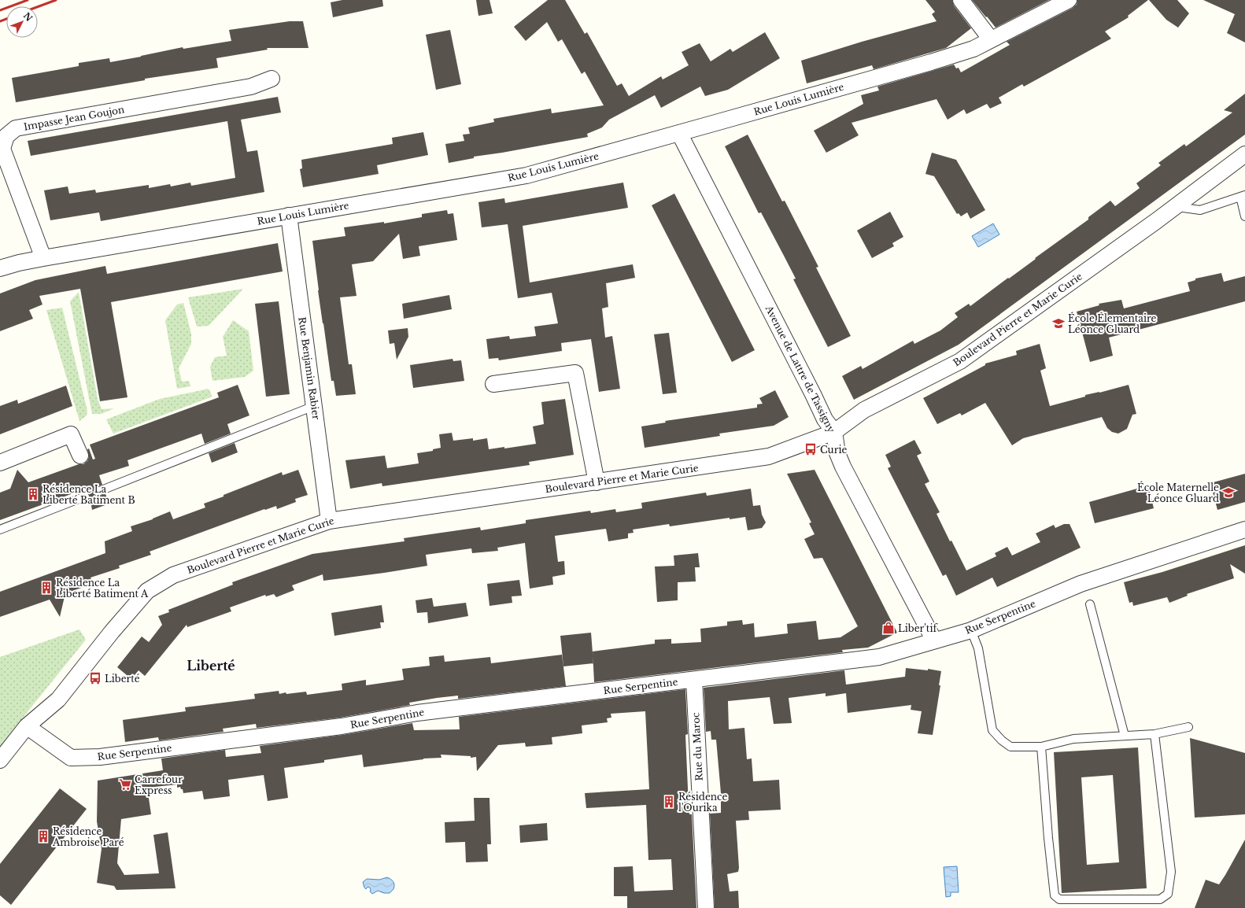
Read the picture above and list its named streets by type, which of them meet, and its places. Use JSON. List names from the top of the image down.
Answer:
{
  "streets": {
    "street": [
      "Rue Louis Lumière",
      "Impasse Jean Goujon",
      "Boulevard Pierre et Marie Curie",
      "Rue Benjamin Rabier",
      "Avenue de Lattre de Tassigny",
      "Rue Serpentine",
      "Rue du Maroc"
    ]
  },
  "crossings": [
    ["Rue Louis Lumière", "Impasse Jean Goujon"],
    ["Rue Louis Lumière", "Rue Benjamin Rabier"],
    ["Rue Louis Lumière", "Avenue de Lattre de Tassigny"],
    ["Boulevard Pierre et Marie Curie", "Rue Benjamin Rabier"],
    ["Boulevard Pierre et Marie Curie", "Avenue de Lattre de Tassigny"],
    ["Boulevard Pierre et Marie Curie", "Rue Serpentine"],
    ["Avenue de Lattre de Tassigny", "Rue Serpentine"],
    ["Rue Serpentine", "Rue du Maroc"]
  ],
  "districts": ["Liberté"],
  "places": {
    "school or university": ["École Élementaire Léonce Gluard", "École Maternelle Léonce Gluard"],
    "bus stop": ["Curie", "Liberté"],
    "building": [
      "Résidence La Liberté Batiment B",
      "Résidence La Liberté Batiment A",
      "Résidence l'Ourika",
      "Résidence Ambroise Paré"
    ],
    "shop": ["Liber'tif"],
    "supermarket": ["Carrefour Express"]
  },
  "north": "top right"
}
